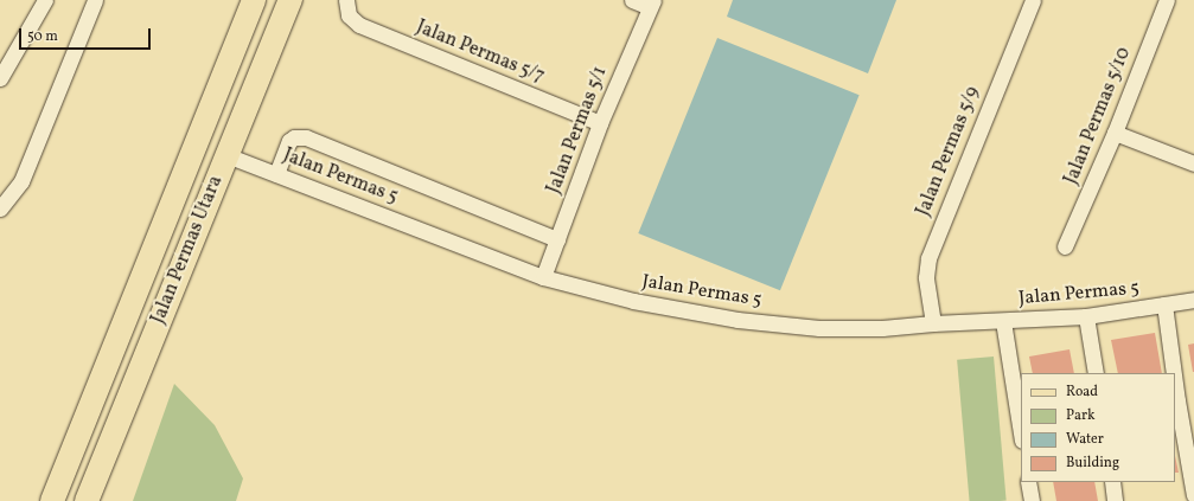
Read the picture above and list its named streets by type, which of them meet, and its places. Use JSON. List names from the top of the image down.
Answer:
{
  "streets": {
    "main road": ["Jalan Permas Utara"],
    "street": [
      "Jalan Permas 5/7",
      "Jalan Permas 5/10",
      "Jalan Permas 5/1",
      "Jalan Permas 5/9",
      "Jalan Permas 5"
    ]
  },
  "crossings": [
    ["Jalan Permas 5/7", "Jalan Permas 5/1"],
    ["Jalan Permas 5/1", "Jalan Permas 5"],
    ["Jalan Permas 5/9", "Jalan Permas 5"],
    ["Jalan Permas 5", "Jalan Permas Utara"]
  ],
  "legend": [
    "Road",
    "Park",
    "Water",
    "Building"
  ],
  "scale_bar": "50 m"
}
